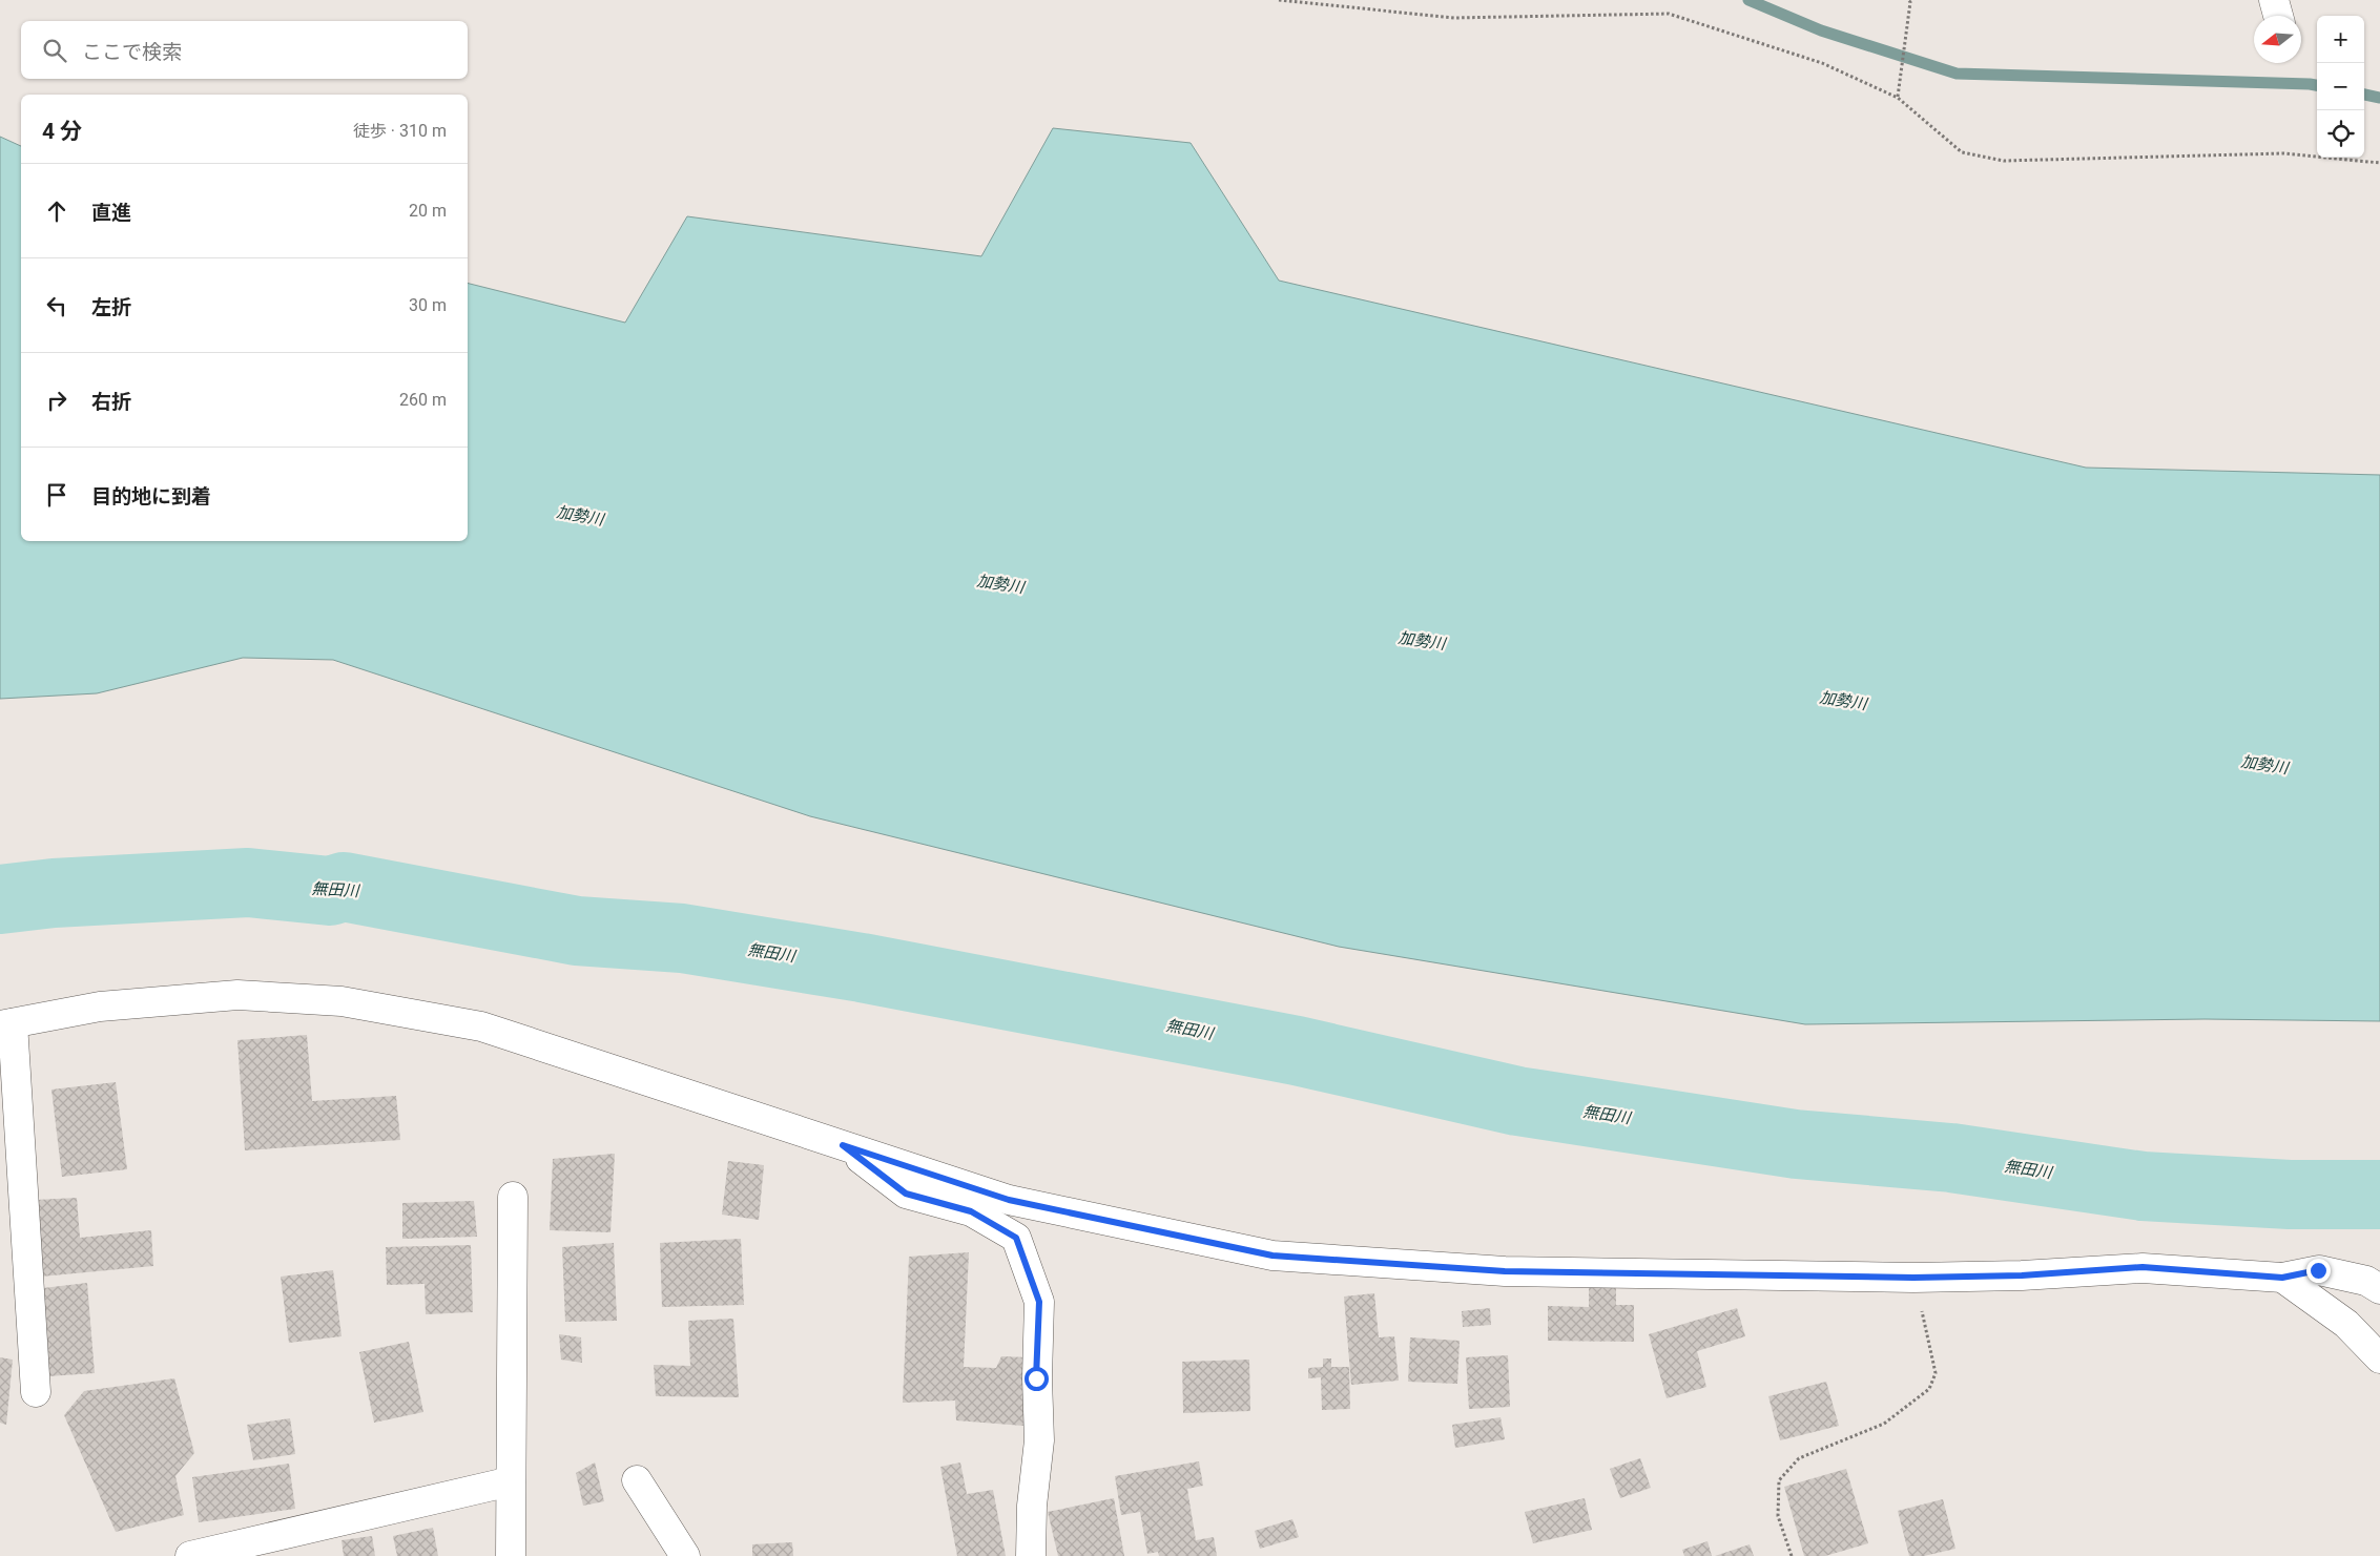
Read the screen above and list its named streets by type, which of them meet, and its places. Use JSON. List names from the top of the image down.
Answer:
{
  "water": ["加勢川", "無田川"],
  "north": "left",
  "page": {
    "map_buttons": ["+", "−"],
    "search": "ここで検索",
    "heading": ["4 分", "徒歩 · 310 m"],
    "list": [
      ["直進", "20 m"],
      ["左折", "30 m"],
      ["右折", "260 m"],
      "目的地に到着"
    ]
  }
}
